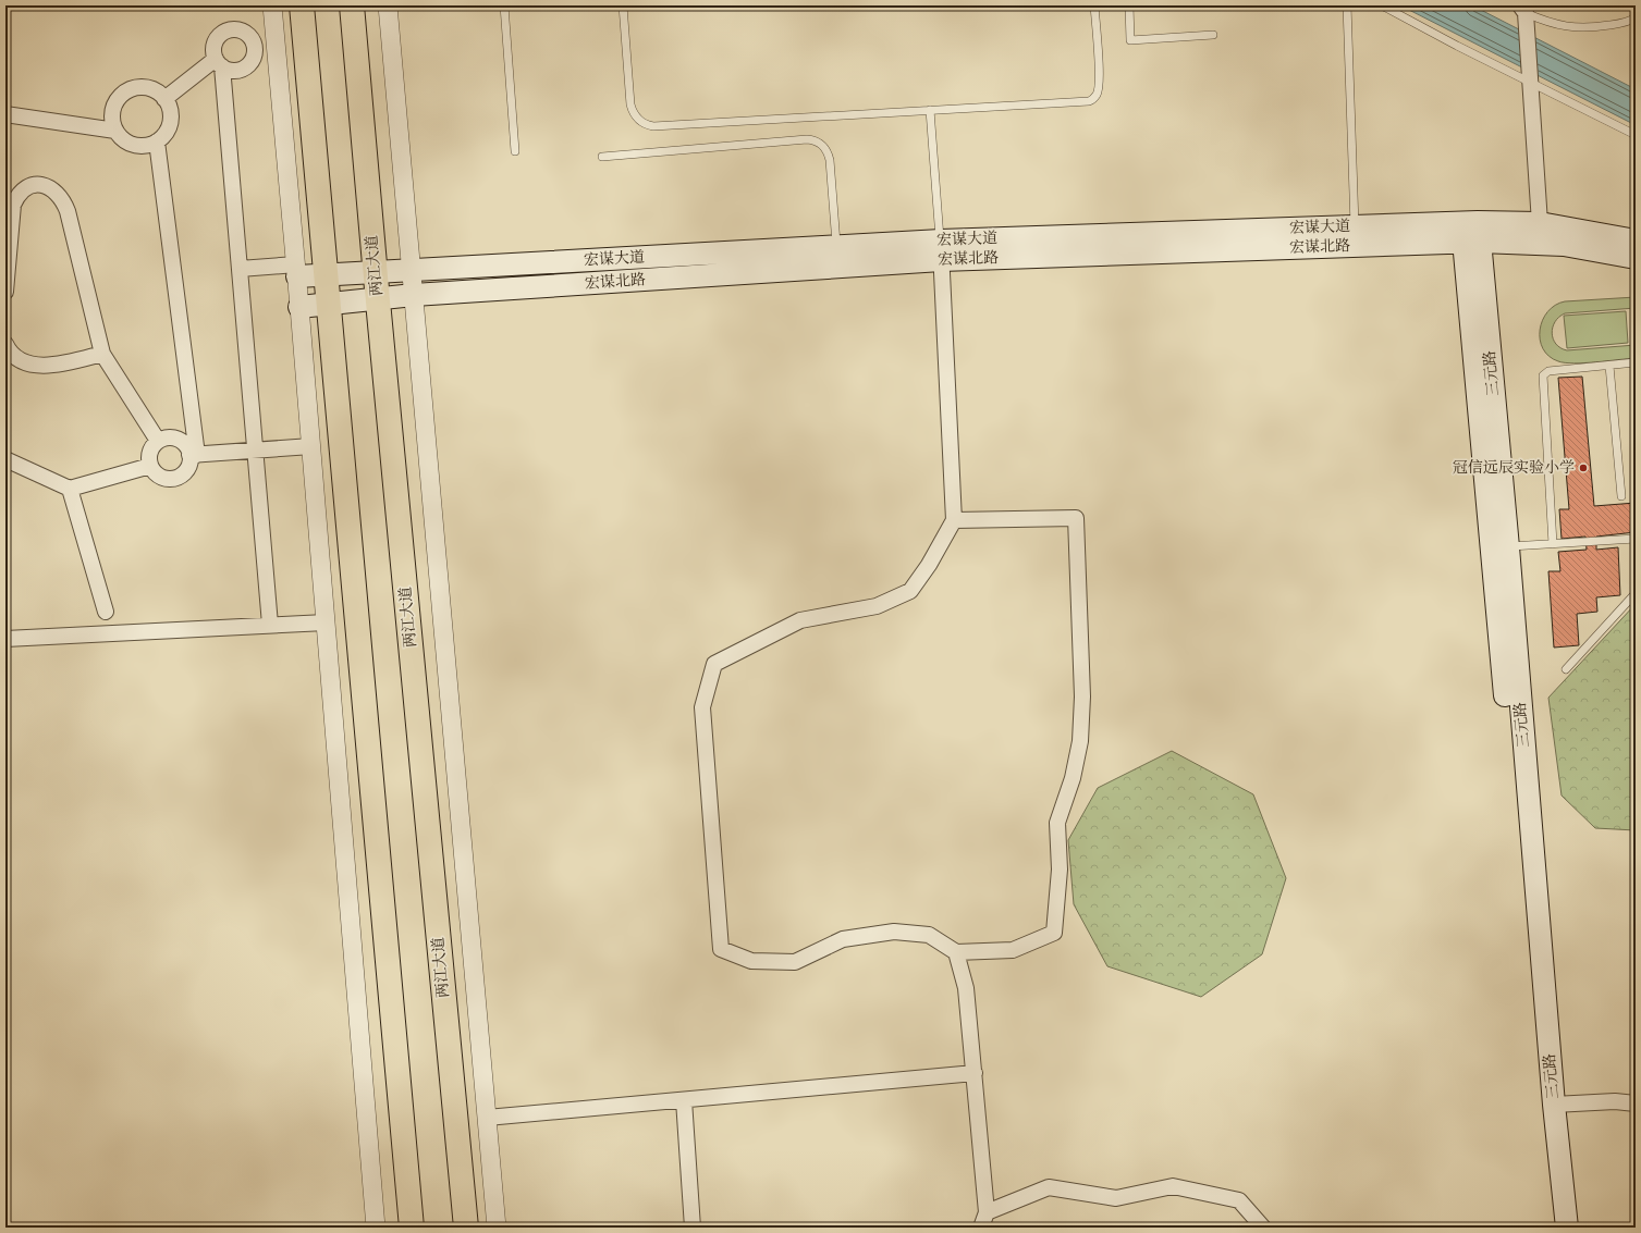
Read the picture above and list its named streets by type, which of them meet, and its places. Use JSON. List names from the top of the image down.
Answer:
{
  "streets": {
    "highway": ["两江大道"],
    "main road": ["宏谋大道", "宏谋北路", "三元路"]
  },
  "crossings": [
    ["宏谋大道", "宏谋北路"],
    ["宏谋大道", "两江大道"],
    ["宏谋大道", "三元路"],
    ["宏谋北路", "两江大道"],
    ["宏谋北路", "三元路"]
  ],
  "places": ["冠信远辰实验小学"]
}
